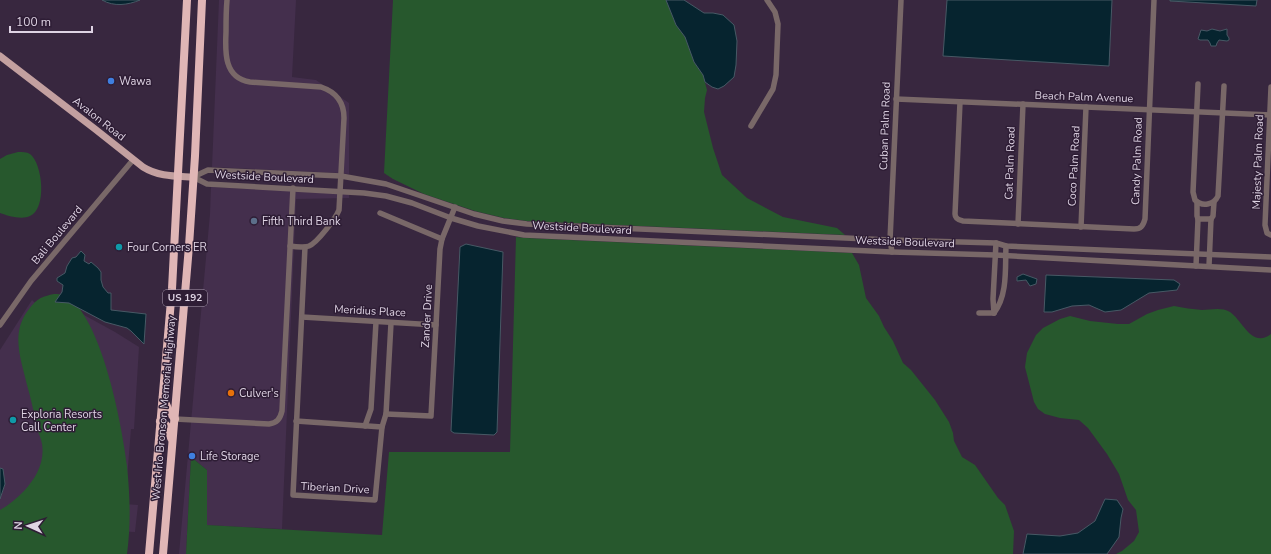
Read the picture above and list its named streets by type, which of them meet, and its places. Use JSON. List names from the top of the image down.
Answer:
{
  "streets": {
    "highway": ["US 192", "West Irlo Bronson Memorial Highway"],
    "main road": ["Avalon Road"],
    "street": [
      "Beach Palm Avenue",
      "Cuban Palm Road",
      "Candy Palm Road",
      "Majesty Palm Road",
      "Cat Palm Road",
      "Coco Palm Road",
      "Westside Boulevard",
      "Bali Boulevard",
      "Meridius Place",
      "Zander Drive",
      "Tiberian Drive"
    ]
  },
  "crossings": [
    ["Beach Palm Avenue", "Cuban Palm Road"],
    ["Beach Palm Avenue", "Candy Palm Road"],
    ["Beach Palm Avenue", "Majesty Palm Road"],
    ["Beach Palm Avenue", "Cat Palm Road"],
    ["Beach Palm Avenue", "Coco Palm Road"],
    ["Avalon Road", "Westside Boulevard"],
    ["Avalon Road", "Bali Boulevard"],
    ["Avalon Road", "West Irlo Bronson Memorial Highway"],
    ["Cuban Palm Road", "Westside Boulevard"],
    ["Candy Palm Road", "Coco Palm Road"],
    ["Westside Boulevard", "Zander Drive"],
    ["Westside Boulevard", "West Irlo Bronson Memorial Highway"],
    ["Meridius Place", "Zander Drive"],
    ["Meridius Place", "Tiberian Drive"],
    ["Zander Drive", "Tiberian Drive"]
  ],
  "places": [
    "Wawa",
    "Fifth Third Bank",
    "Four Corners ER",
    "Culver's",
    "Exploria Resorts Call Center",
    "Life Storage"
  ],
  "scale_bar": "100 m",
  "north": "left"
}
